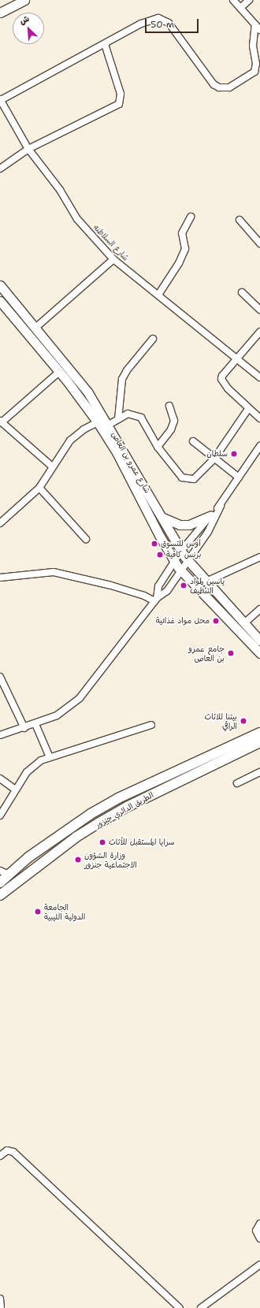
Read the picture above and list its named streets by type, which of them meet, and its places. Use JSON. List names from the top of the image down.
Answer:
{
  "streets": {
    "main road": ["الطريق الدائري جنزور"],
    "street": ["شارع السلاطنه", "شارع عمرو بن العاص"]
  },
  "places": [
    "سلطان",
    "أوس للتسوق",
    "برنس كافية",
    "ياسين لمواد التنظيف",
    "محل مواد غذائية",
    "جامع عمرو بن العاص",
    "بيتنا للاثاث الراقي",
    "سرايا المستقبل للأثاث",
    "وزارة الشؤون الاجتماعية جنزور",
    "الجامعة الدولية الليبية"
  ],
  "scale_bar": "50 m",
  "north": "top left"
}
